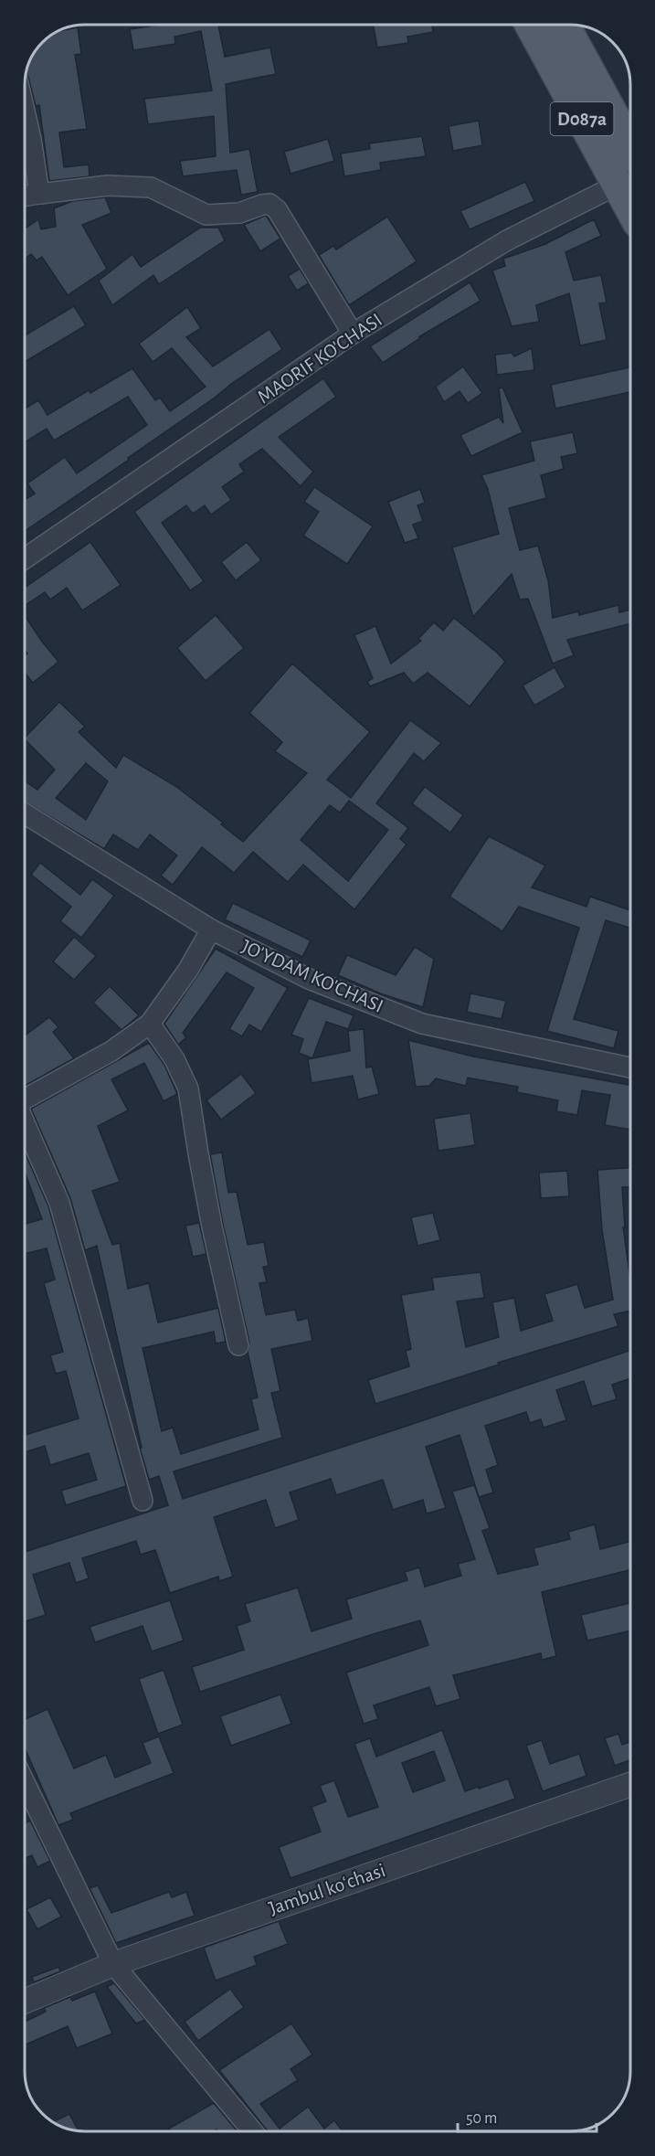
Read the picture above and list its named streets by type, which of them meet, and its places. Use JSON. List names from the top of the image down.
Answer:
{
  "streets": {
    "main road": ["D087a"],
    "street": ["MAORIF KO'CHASI", "JO'YDAM KO'CHASI", "Jambul koʻchasi"]
  },
  "crossings": [
    ["D087a", "MAORIF KO'CHASI"]
  ],
  "scale_bar": "50 m"
}
